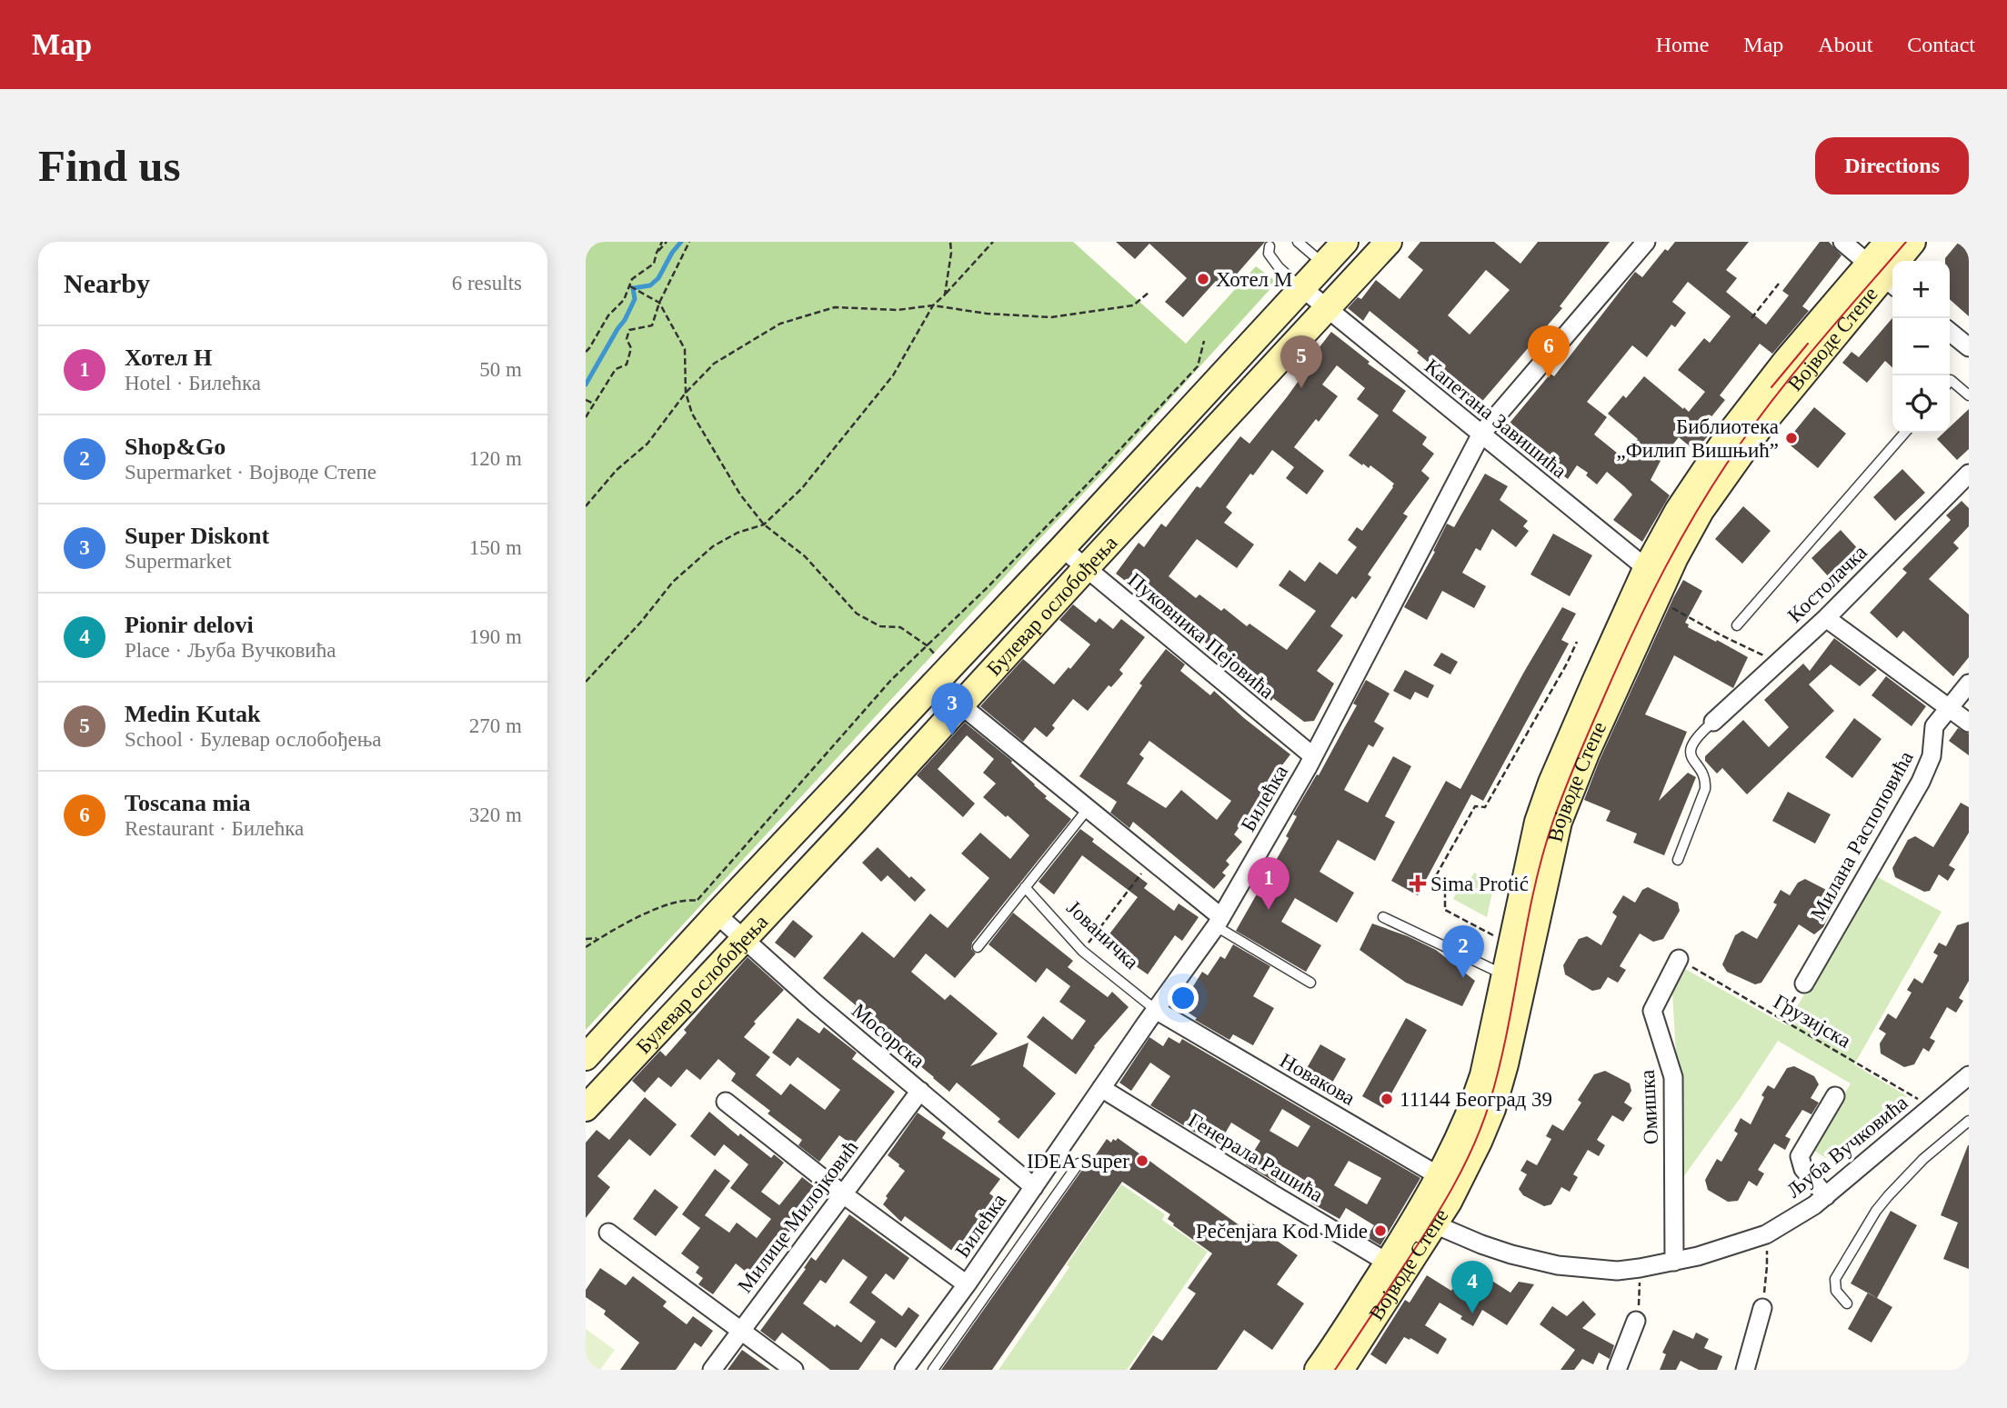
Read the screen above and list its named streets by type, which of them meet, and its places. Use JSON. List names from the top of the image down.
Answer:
{
  "streets": {
    "main road": ["Војводе Степе", "Булевар ослобођења"],
    "street": [
      "Капетана Завишића",
      "Костолачка",
      "Пуковника Пејовића",
      "Билећка",
      "Милана Распоповића",
      "Мосорска",
      "Новакова",
      "Омишка",
      "Љуба Вучковића",
      "Генерала Рашића",
      "Милице Милојковић"
    ],
    "lane": ["Јованичка"],
    "path": ["Грузијска"]
  },
  "crossings": [
    ["Војводе Степе", "Капетана Завишића"],
    ["Војводе Степе", "Новакова"],
    ["Војводе Степе", "Љуба Вучковића"],
    ["Војводе Степе", "Генерала Рашића"],
    ["Капетана Завишића", "Булевар ослобођења"],
    ["Капетана Завишића", "Билећка"],
    ["Булевар ослобођења", "Пуковника Пејовића"],
    ["Булевар ослобођења", "Мосорска"],
    ["Пуковника Пејовића", "Билећка"],
    ["Билећка", "Јованичка"],
    ["Билећка", "Мосорска"],
    ["Билећка", "Новакова"],
    ["Билећка", "Генерала Рашића"],
    ["Јованичка", "Новакова"],
    ["Грузијска", "Омишка"],
    ["Грузијска", "Љуба Вучковића"],
    ["Мосорска", "Милице Милојковић"],
    ["Омишка", "Љуба Вучковића"]
  ],
  "places": {
    "other": [
      "Хотел М",
      "Библиотека „Филип Вишњић”",
      "11144 Београд 39",
      "IDEA Super",
      "Pečenjara Kod Mide"
    ],
    "health": ["Sima Protić"]
  },
  "page": {
    "header": "Map",
    "nav": [
      "Home",
      "Map",
      "About",
      "Contact"
    ],
    "buttons": "Directions",
    "title": "Find us",
    "heading": ["Nearby", "6 results"],
    "map_buttons": ["+", "−"],
    "list": [
      {
        "mark": "1",
        "name": "Хотел Н",
        "note": "Hotel · Билећка",
        "value": "50 m"
      },
      {
        "mark": "2",
        "name": "Shop&Go",
        "note": "Supermarket · Војводе Степе",
        "value": "120 m"
      },
      {
        "mark": "3",
        "name": "Super Diskont",
        "note": "Supermarket",
        "value": "150 m"
      },
      {
        "mark": "4",
        "name": "Pionir delovi",
        "note": "Place · Љуба Вучковића",
        "value": "190 m"
      },
      {
        "mark": "5",
        "name": "Medin Kutak",
        "note": "School · Булевар ослобођења",
        "value": "270 m"
      },
      {
        "mark": "6",
        "name": "Toscana mia",
        "note": "Restaurant · Билећка",
        "value": "320 m"
      }
    ],
    "pins": [
      "6",
      "5",
      "3",
      "1",
      "2",
      "4"
    ]
  }
}
